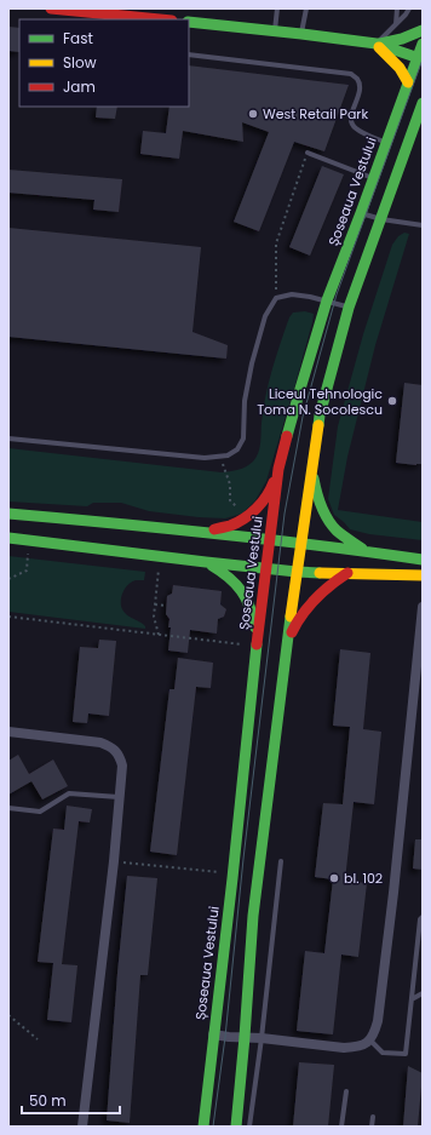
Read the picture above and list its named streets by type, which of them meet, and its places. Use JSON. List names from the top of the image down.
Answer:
{
  "streets": {
    "main road": ["Șoseaua Vestului"]
  },
  "places": ["West Retail Park", "Liceul Tehnologic Toma N. Socolescu", "bl. 102"],
  "legend": ["Fast", "Slow", "Jam"],
  "scale_bar": "50 m"
}
